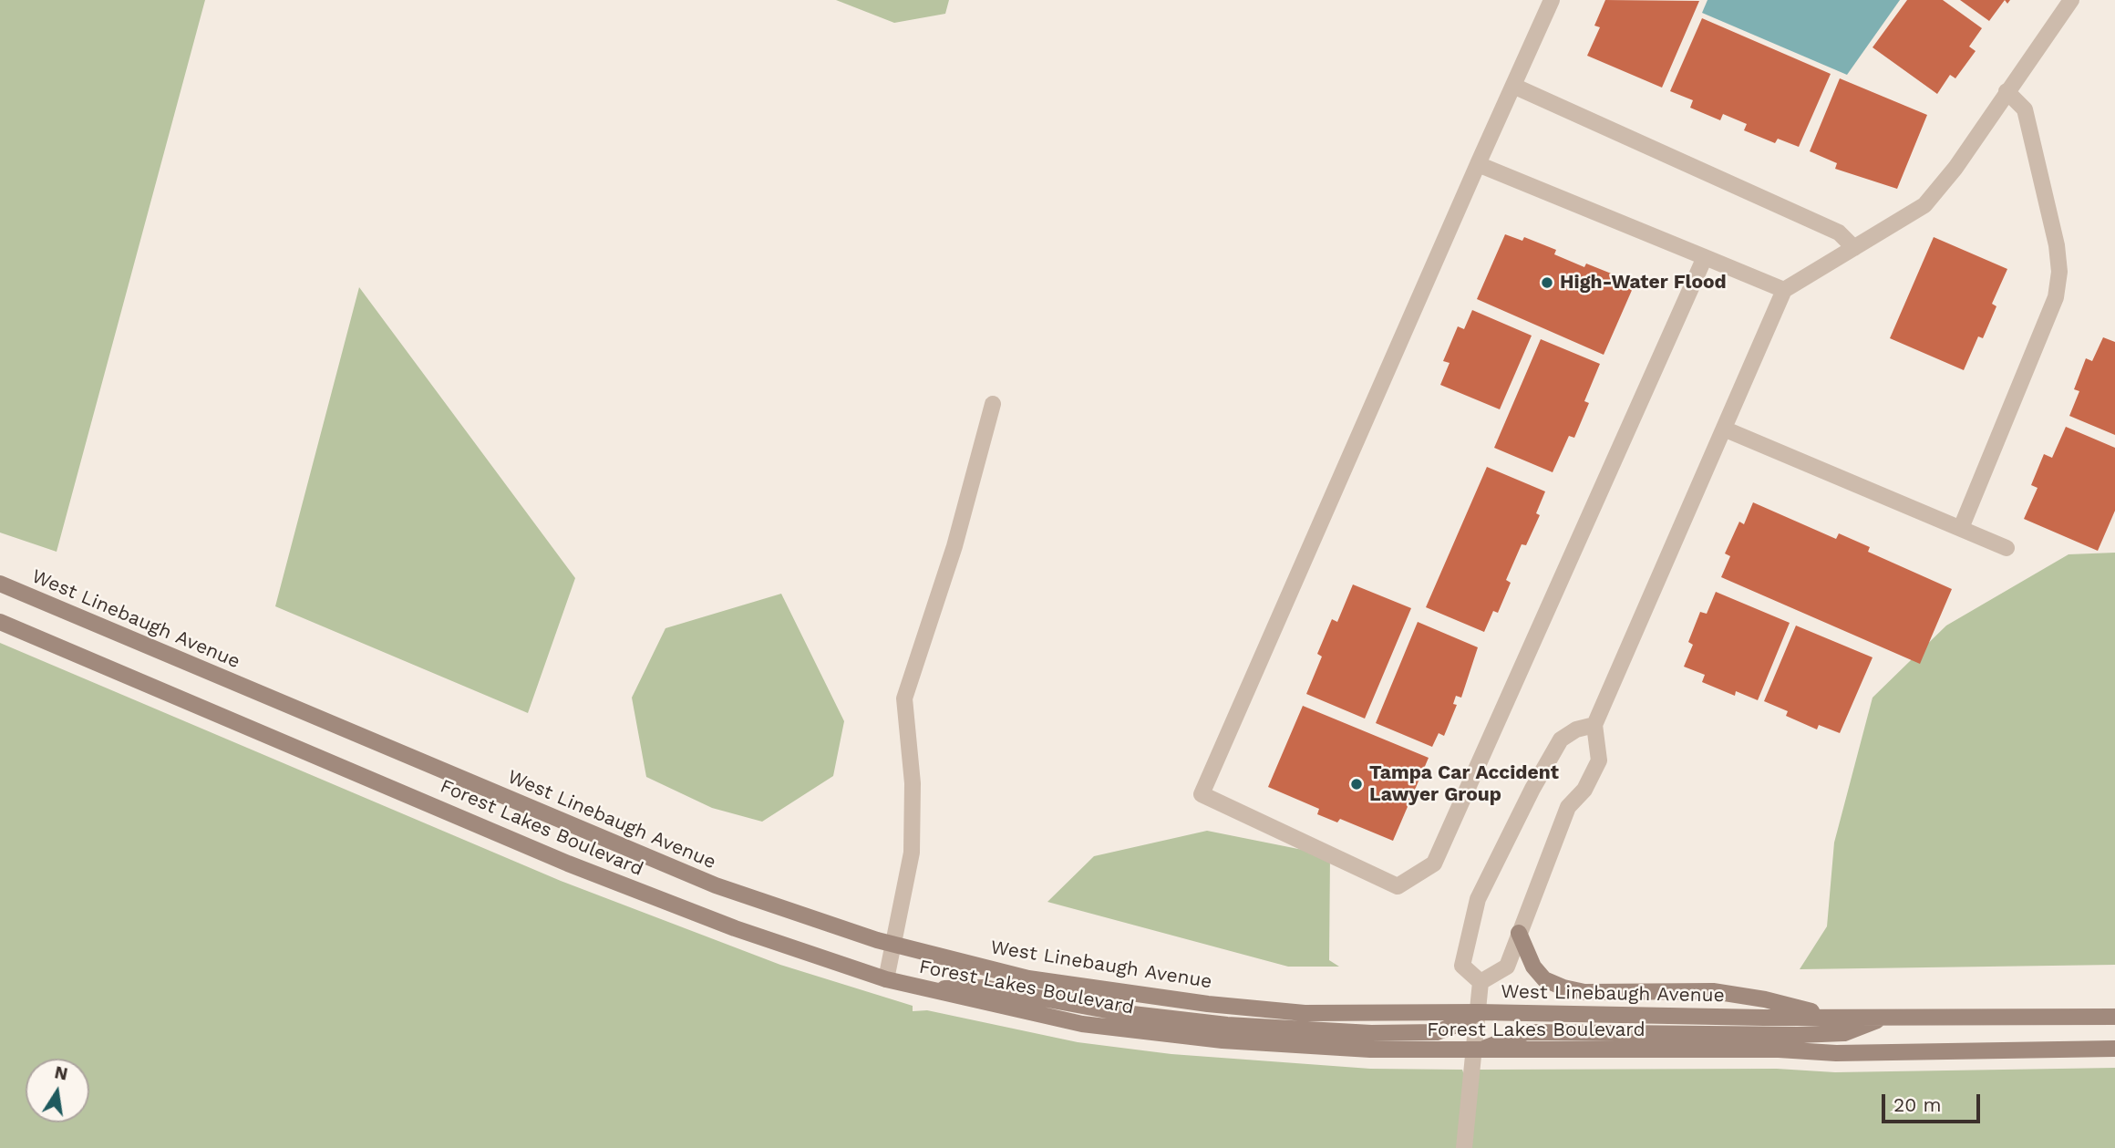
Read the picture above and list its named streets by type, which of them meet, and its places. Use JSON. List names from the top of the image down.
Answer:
{
  "streets": {
    "main road": ["West Linebaugh Avenue", "Forest Lakes Boulevard"]
  },
  "places": ["High-Water Flood", "Tampa Car Accident Lawyer Group"],
  "scale_bar": "20 m",
  "north": "top"
}
